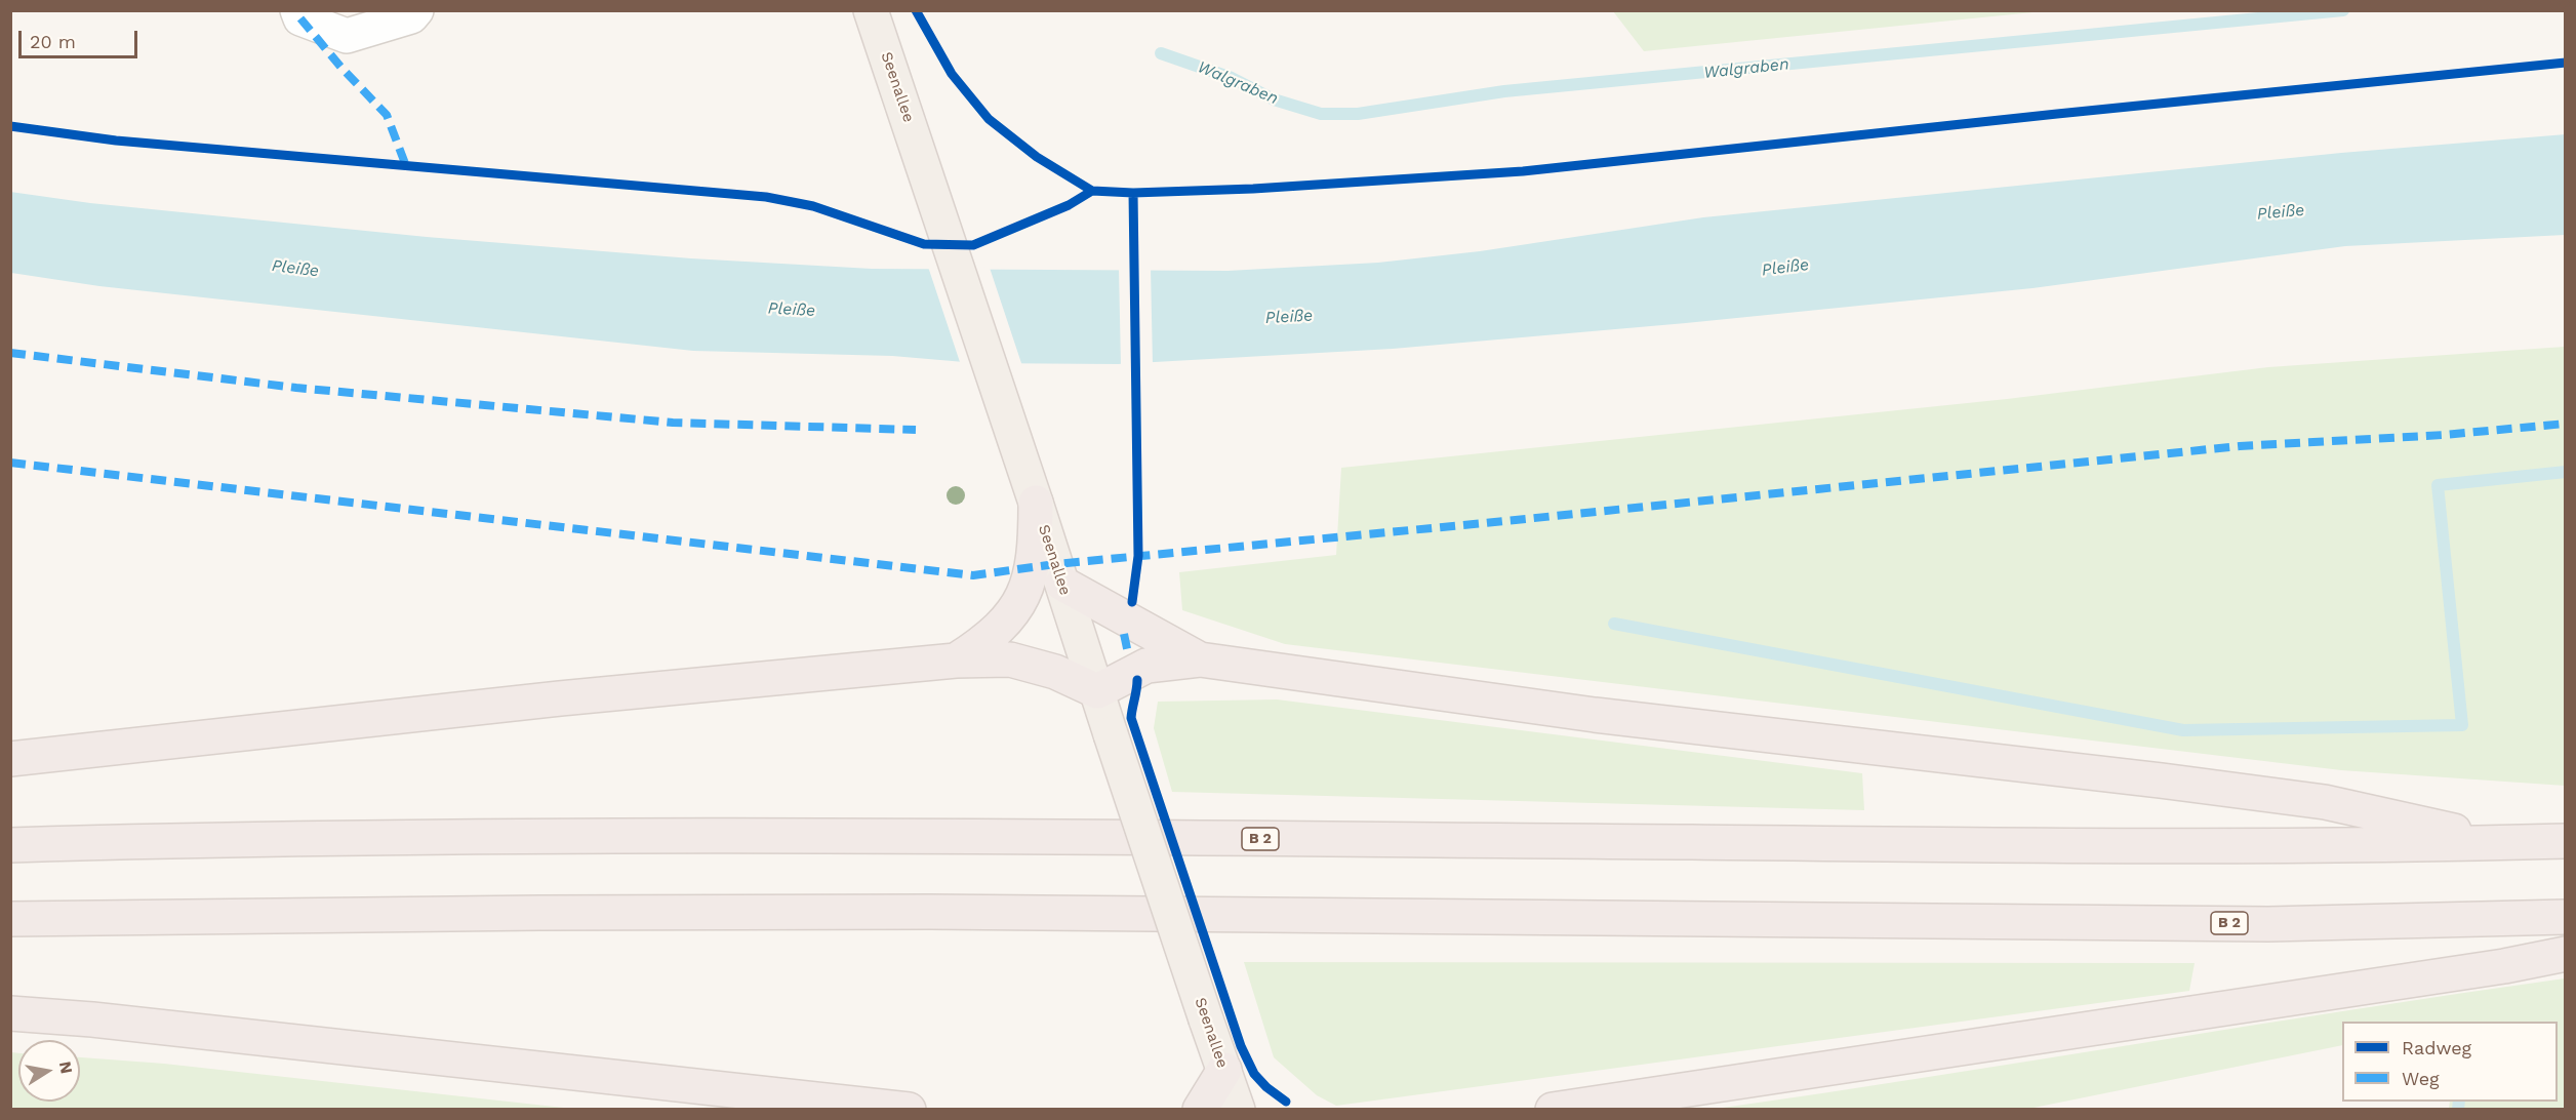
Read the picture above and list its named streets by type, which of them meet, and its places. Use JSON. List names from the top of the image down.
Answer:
{
  "streets": {
    "highway": ["B 2"],
    "main road": ["Seenallee"]
  },
  "water": ["Walgraben", "Pleiße"],
  "legend": ["Radweg", "Weg"],
  "scale_bar": "20 m",
  "north": "right"
}
